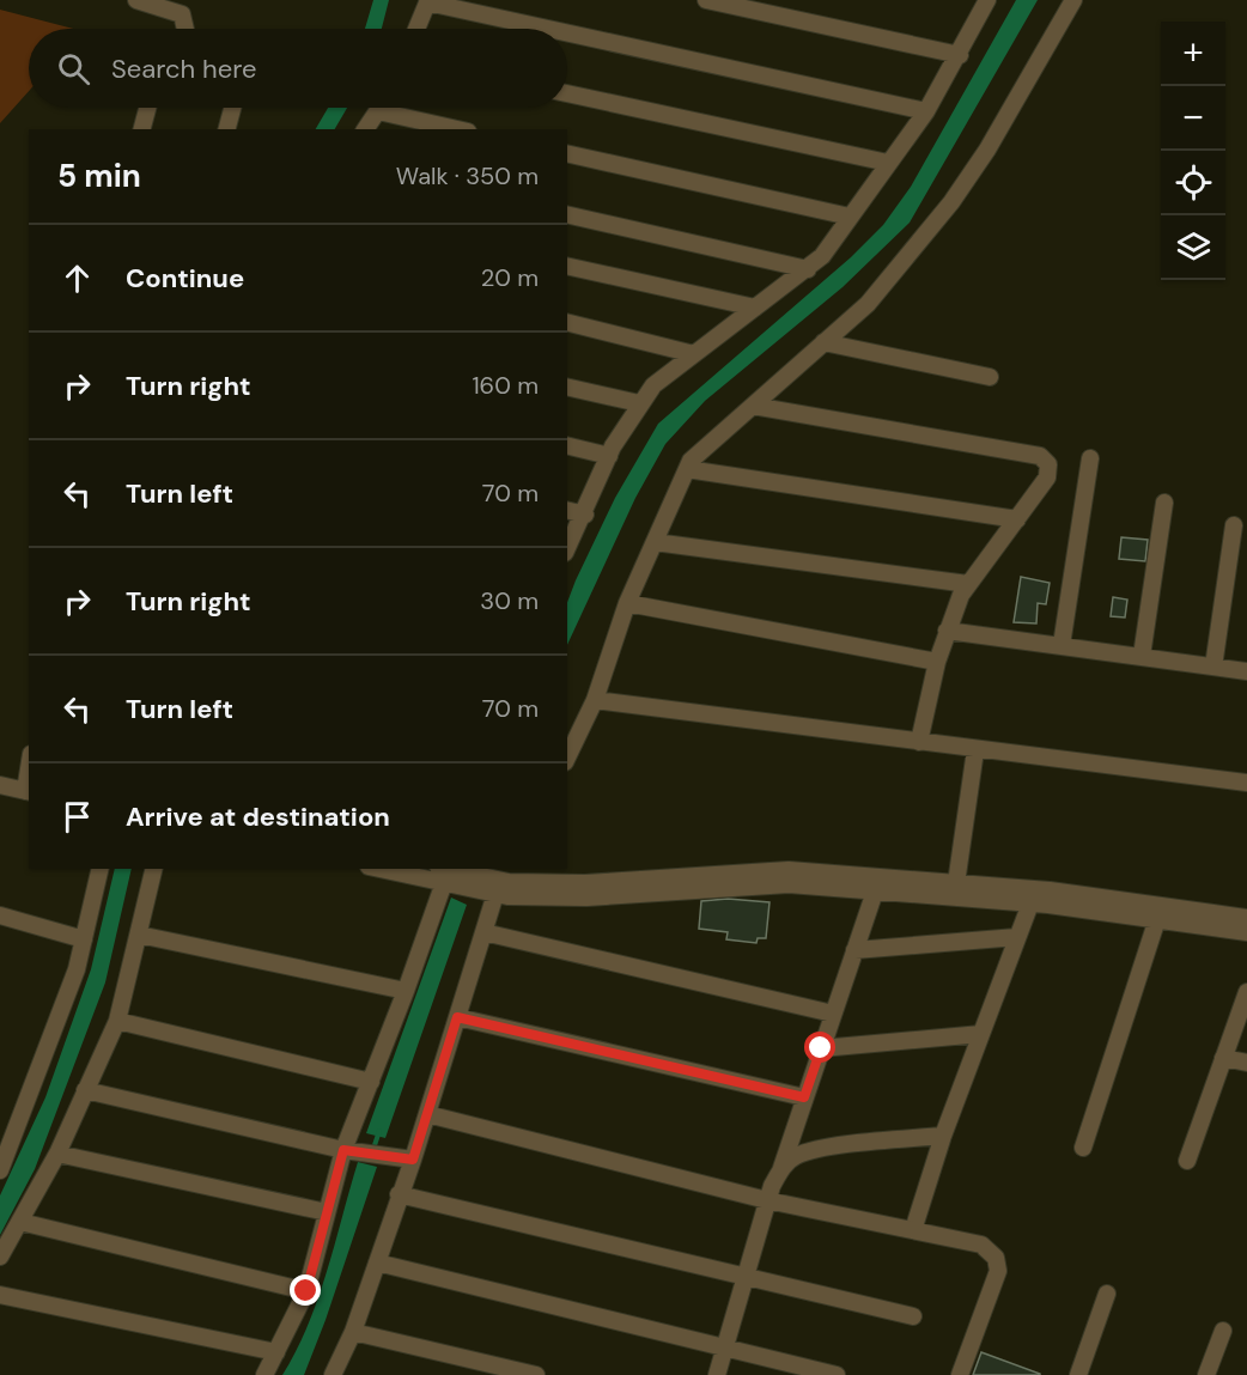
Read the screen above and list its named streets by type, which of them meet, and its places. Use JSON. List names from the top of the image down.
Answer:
{
  "page": {
    "map_buttons": ["+", "−"],
    "search": "Search here",
    "heading": ["5 min", "Walk · 350 m"],
    "list": [
      ["Continue", "20 m"],
      ["Turn right", "160 m"],
      ["Turn left", "70 m"],
      ["Turn right", "30 m"],
      ["Turn left", "70 m"],
      "Arrive at destination"
    ]
  }
}
